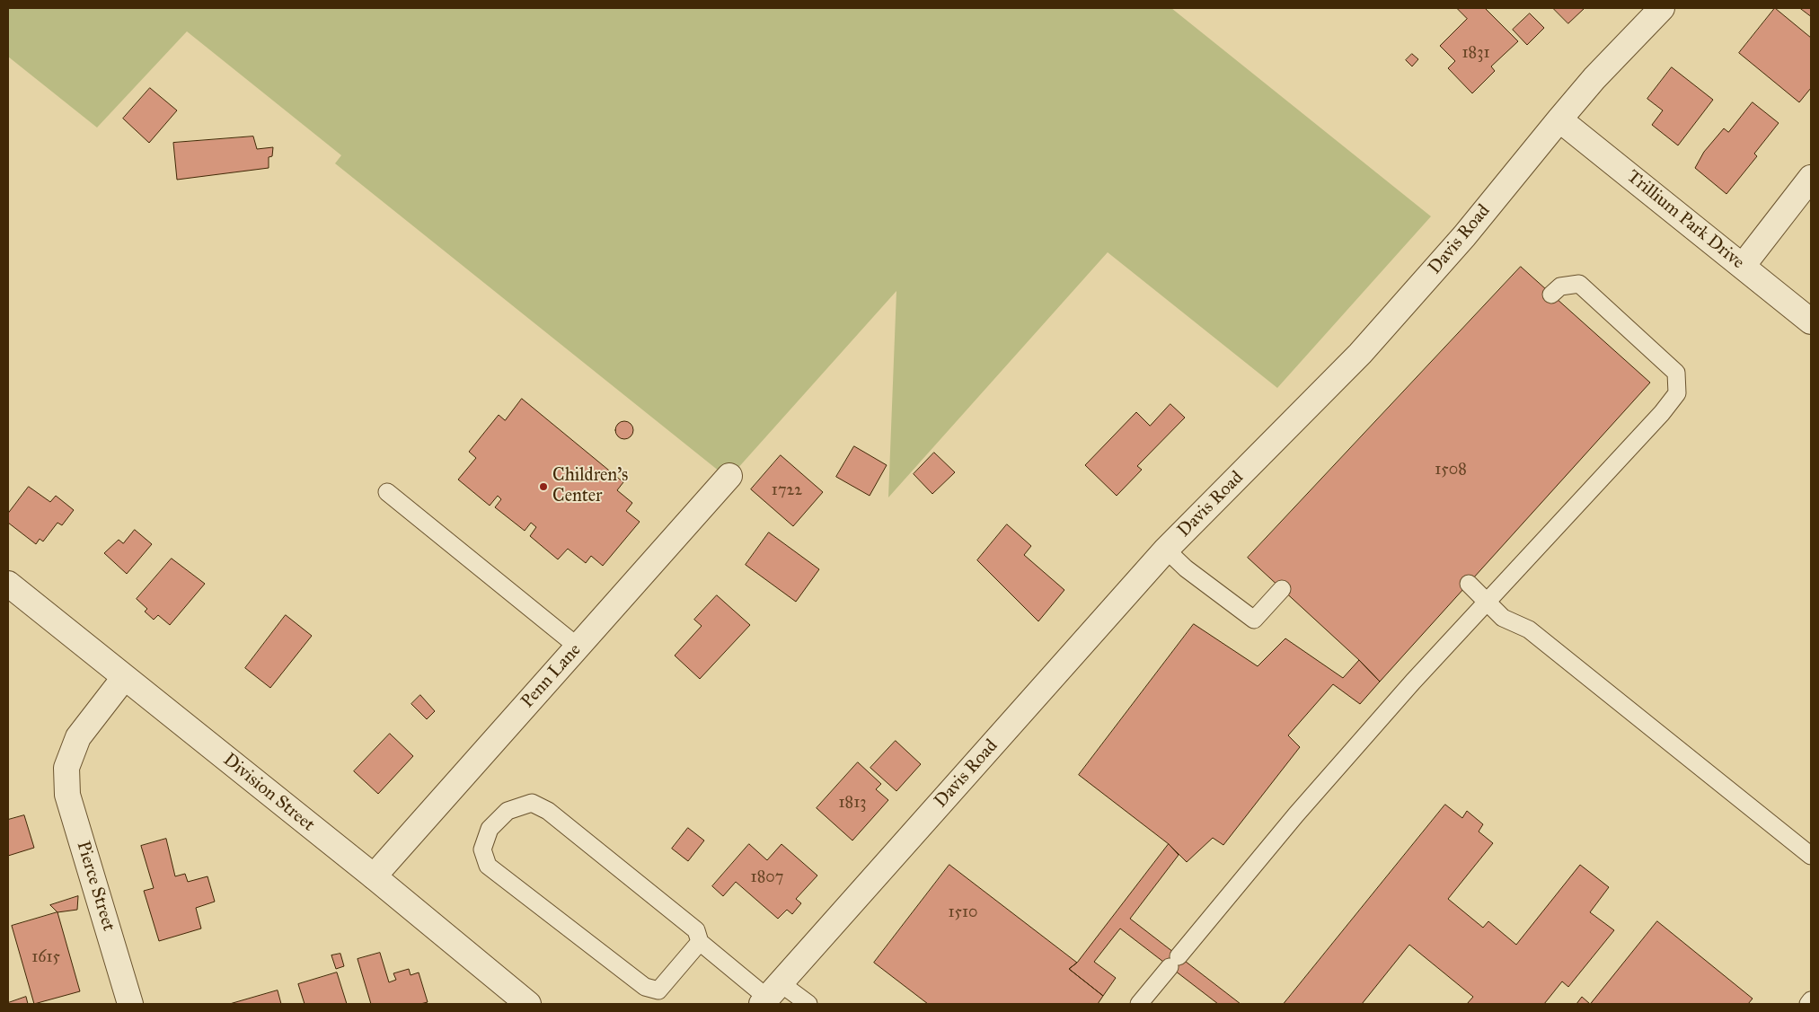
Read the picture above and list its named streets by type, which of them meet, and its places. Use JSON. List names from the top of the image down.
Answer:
{
  "streets": {
    "street": [
      "Trillium Park Drive",
      "Davis Road",
      "Penn Lane",
      "Division Street",
      "Pierce Street"
    ]
  },
  "crossings": [
    ["Trillium Park Drive", "Davis Road"],
    ["Penn Lane", "Division Street"],
    ["Division Street", "Pierce Street"]
  ],
  "places": ["Children's Center"],
  "house_numbers": [
    "1831",
    "1508",
    "1722",
    "1813",
    "1807",
    "1510",
    "1615"
  ]
}
